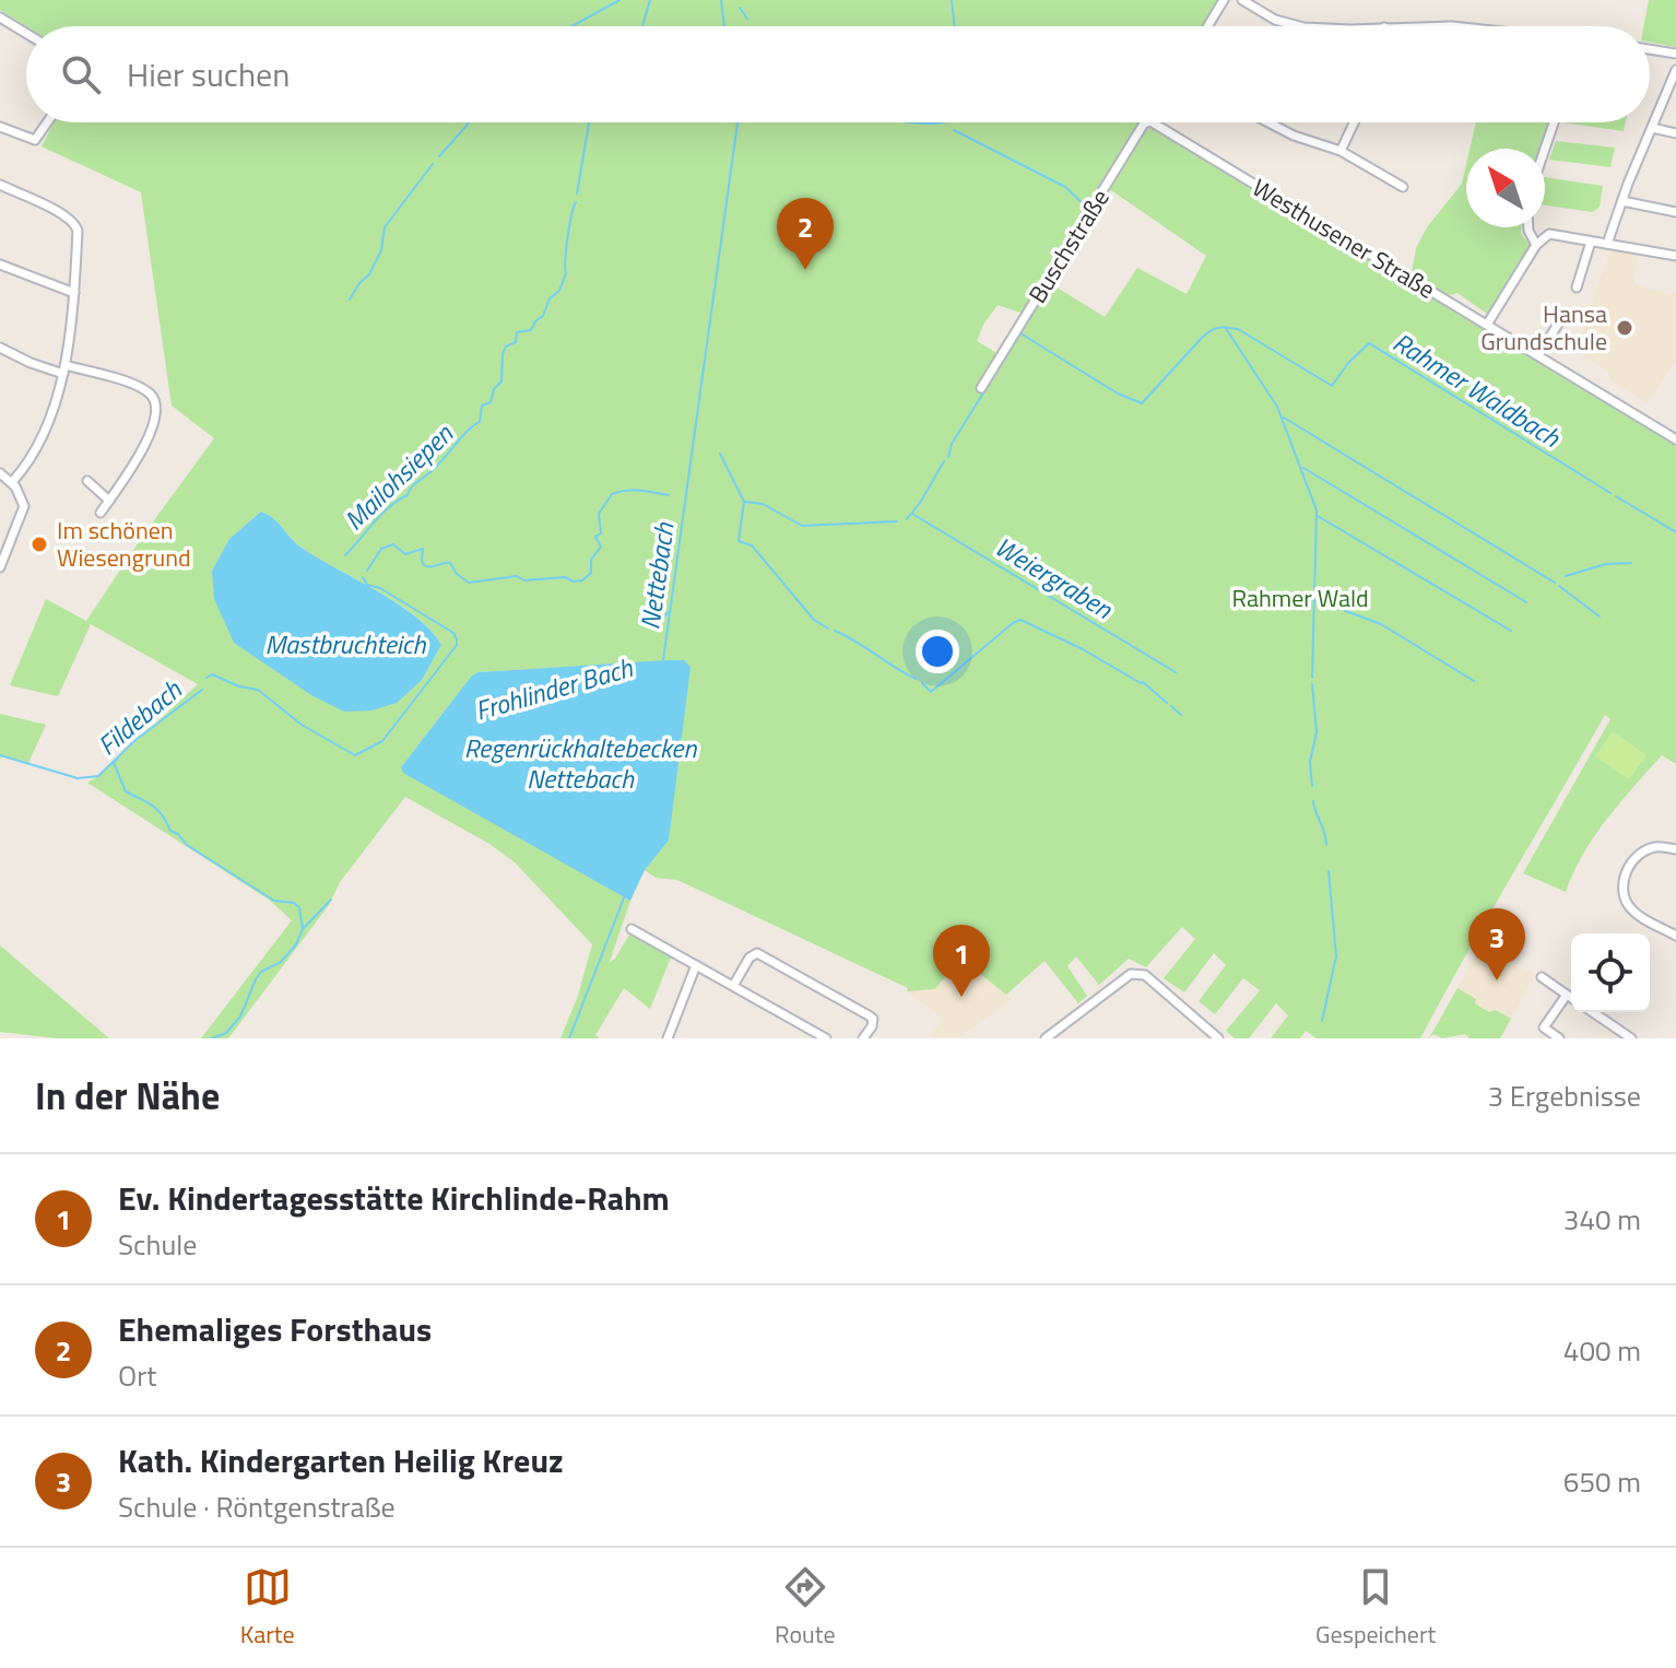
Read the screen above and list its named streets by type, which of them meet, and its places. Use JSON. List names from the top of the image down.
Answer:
{
  "streets": {
    "street": ["Westhusener Straße", "Buschstraße"]
  },
  "water": [
    "Rahmer Waldbach",
    "Mailohsiepen",
    "Nettebach",
    "Weiergraben",
    "Mastbruchteich",
    "Frohlinder Bach",
    "Fildebach",
    "Regenrückhaltebecken Nettebach"
  ],
  "parks": ["Rahmer Wald"],
  "places": ["Hansa Grundschule", "Im schönen Wiesengrund"],
  "north": "top left",
  "page": {
    "search": "Hier suchen",
    "pins": ["2", "3", "1"],
    "heading": ["In der Nähe", "3 Ergebnisse"],
    "list": [
      {
        "mark": "1",
        "name": "Ev. Kindertagesstätte Kirchlinde-Rahm",
        "note": "Schule",
        "value": "340 m"
      },
      {
        "mark": "2",
        "name": "Ehemaliges Forsthaus",
        "note": "Ort",
        "value": "400 m"
      },
      {
        "mark": "3",
        "name": "Kath. Kindergarten Heilig Kreuz",
        "note": "Schule · Röntgenstraße",
        "value": "650 m"
      }
    ],
    "nav": ["Karte", "Route", "Gespeichert"]
  }
}
